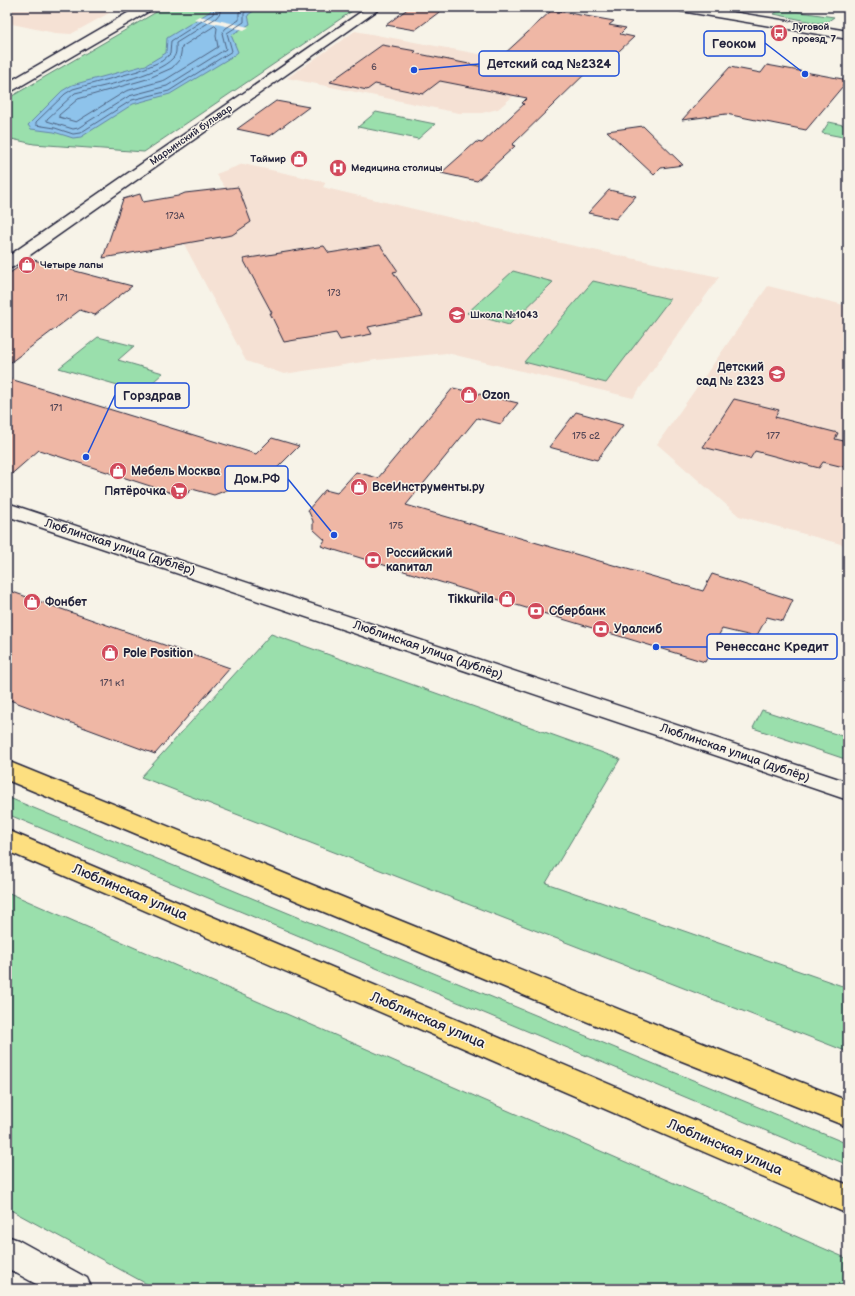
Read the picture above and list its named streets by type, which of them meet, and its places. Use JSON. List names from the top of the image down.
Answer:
{
  "streets": {
    "main road": ["Люблинская улица"],
    "street": ["Марьинский бульвар", "Люблинская улица (дублёр)"]
  },
  "places": {
    "bus stop": ["Луговой проезд, 7"],
    "other": [
      "Детский сад №2324",
      "Геоком",
      "Горздрав",
      "Дом.РФ",
      "Ренессанс Кредит"
    ],
    "shop": [
      "Таймир",
      "Четыре лапы",
      "Ozon",
      "Мебель Москва",
      "ВсеИнструменты.ру",
      "Tikkurila",
      "Фонбет",
      "Pole Position"
    ],
    "hospital": ["Медицина столицы"],
    "school or university": ["Школа №1043", "Детский сад № 2323"],
    "supermarket": ["Пятёрочка"],
    "bank": ["Российский капитал", "Сбербанк", "Уралсиб"]
  },
  "house_numbers": [
    "6",
    "173А",
    "173",
    "171",
    "171",
    "175 с2",
    "177",
    "175",
    "171 к1"
  ]
}
